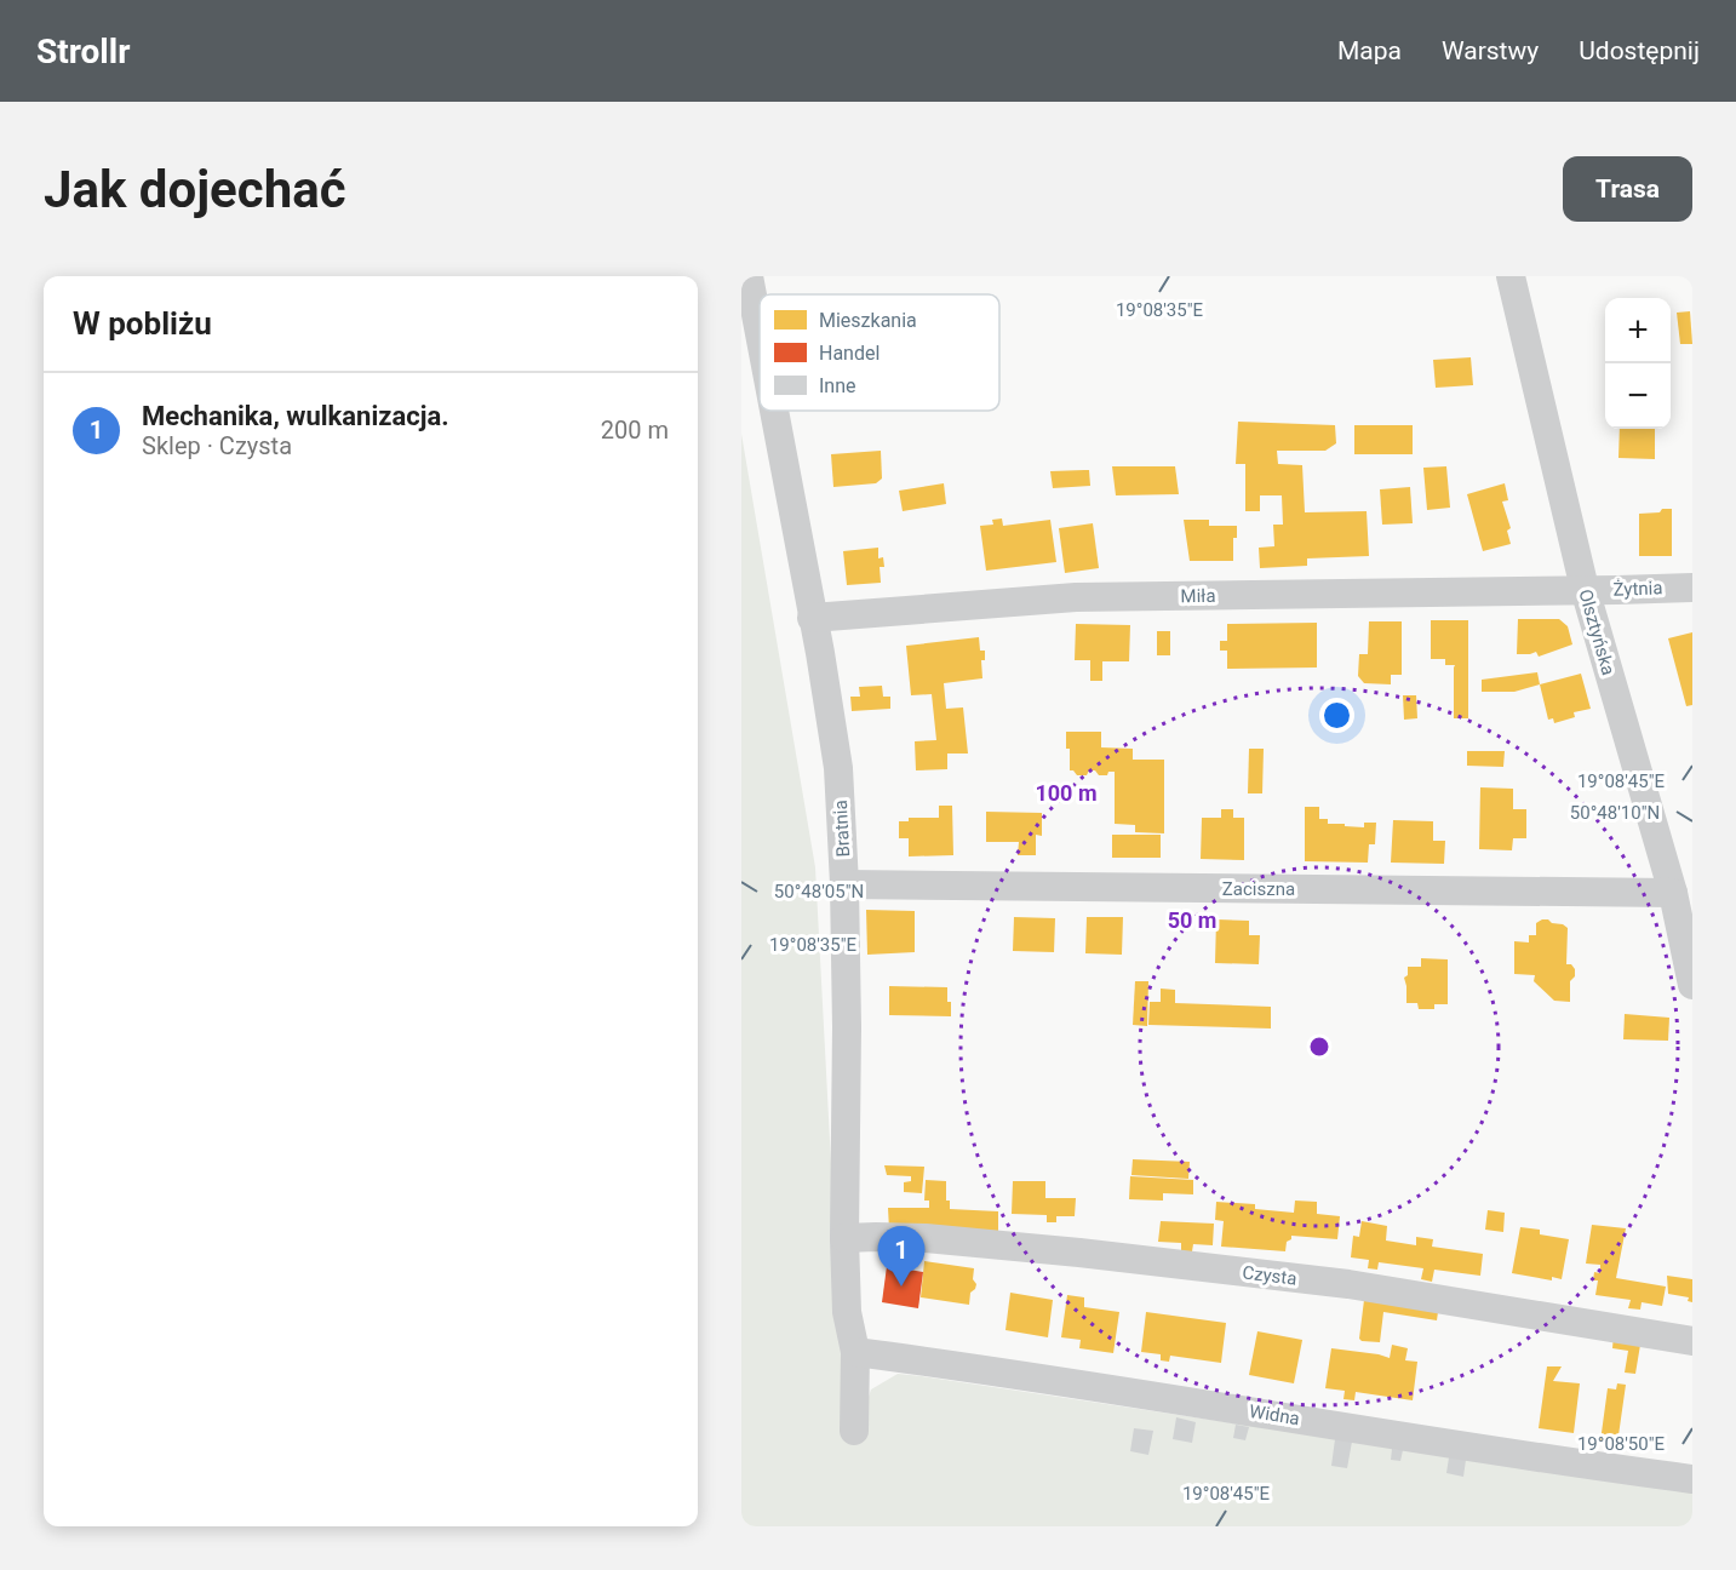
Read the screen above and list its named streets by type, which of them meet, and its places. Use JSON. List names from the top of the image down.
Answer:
{
  "streets": {
    "street": [
      "Żytnia",
      "Miła",
      "Olsztyńska",
      "Bratnia",
      "Zaciszna",
      "Czysta",
      "Widna"
    ]
  },
  "crossings": [
    ["Żytnia", "Miła"],
    ["Żytnia", "Olsztyńska"],
    ["Miła", "Olsztyńska"],
    ["Miła", "Bratnia"],
    ["Olsztyńska", "Zaciszna"],
    ["Bratnia", "Zaciszna"],
    ["Bratnia", "Czysta"],
    ["Bratnia", "Widna"]
  ],
  "legend": ["Mieszkania", "Handel", "Inne"],
  "page": {
    "header": "Strollr",
    "nav": ["Mapa", "Warstwy", "Udostępnij"],
    "buttons": "Trasa",
    "title": "Jak dojechać",
    "heading": "W pobliżu",
    "map_buttons": ["+", "−"],
    "list": [
      {
        "mark": "1",
        "name": "Mechanika, wulkanizacja.",
        "note": "Sklep · Czysta",
        "value": "200 m"
      }
    ],
    "pins": "1"
  },
  "coordinates": [
    "19°08'35\"E",
    "19°08'45\"E",
    "50°48'10\"N",
    "50°48'05\"N",
    "19°08'50\"E"
  ],
  "rings": ["100 m", "50 m"]
}
